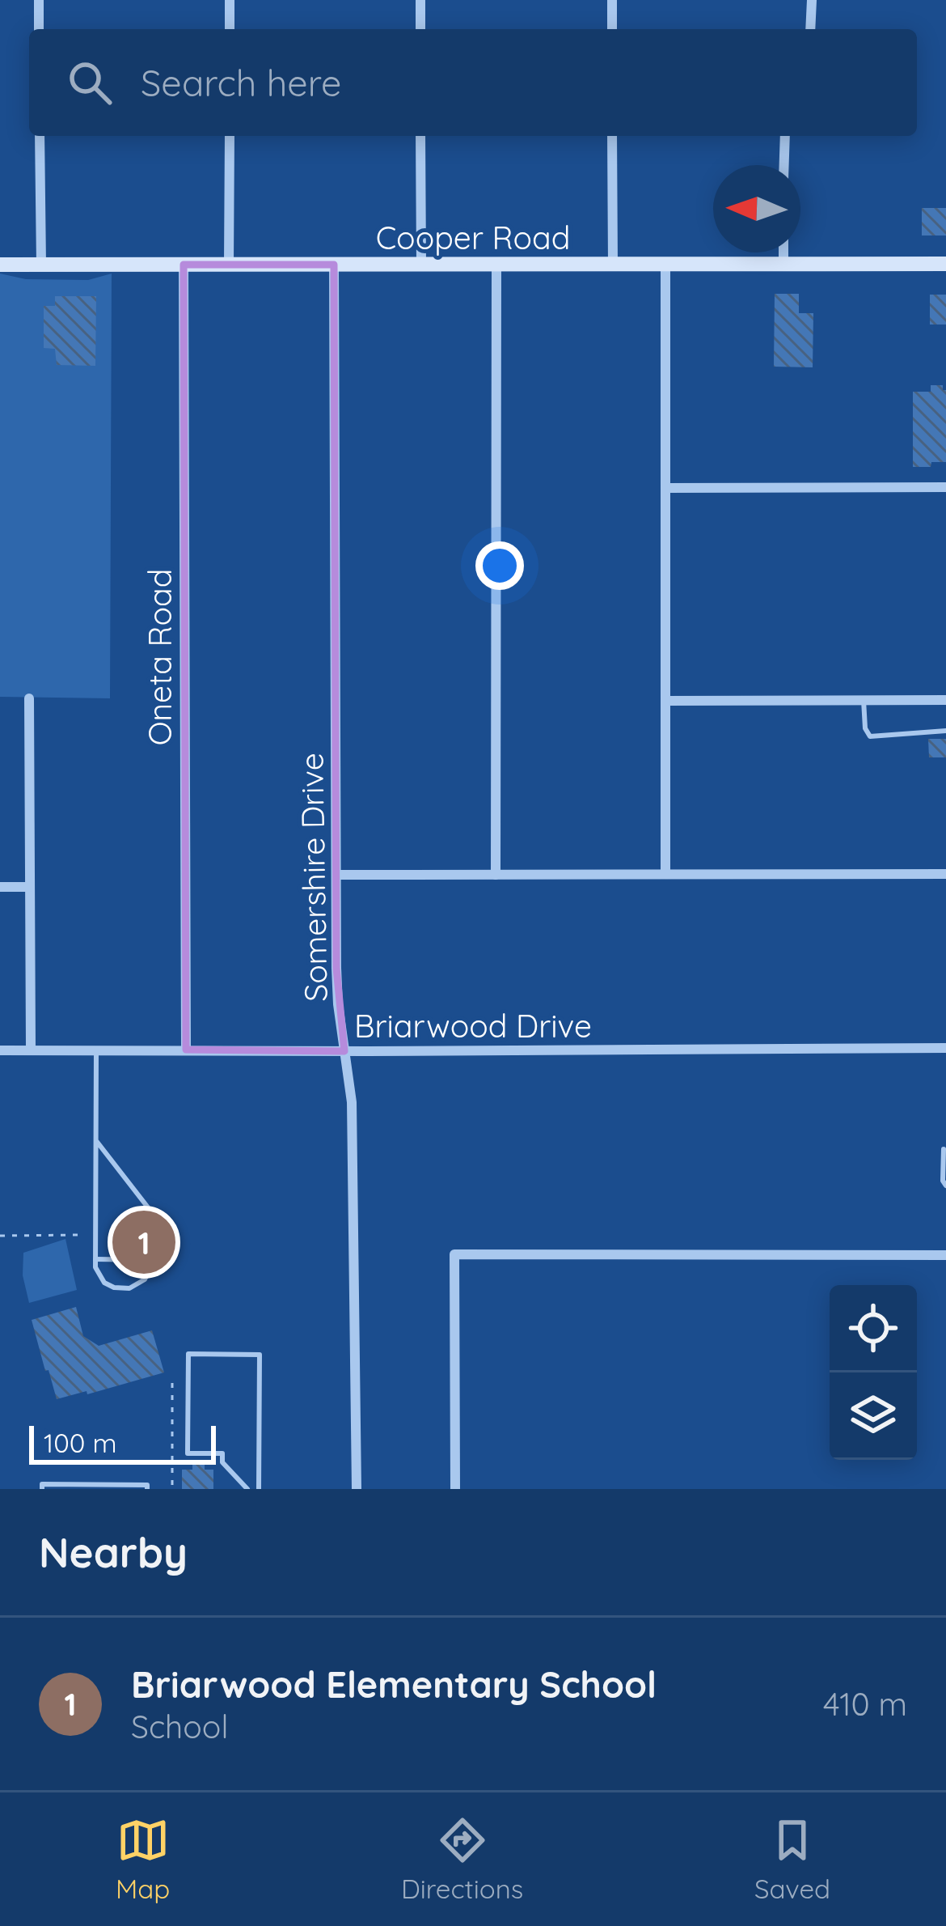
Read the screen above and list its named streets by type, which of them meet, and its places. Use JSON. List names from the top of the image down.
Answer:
{
  "streets": {
    "street": [
      "Cooper Road",
      "Oneta Road",
      "Somershire Drive",
      "Briarwood Drive"
    ]
  },
  "crossings": [
    ["Cooper Road", "Oneta Road"],
    ["Cooper Road", "Somershire Drive"],
    ["Oneta Road", "Briarwood Drive"],
    ["Somershire Drive", "Briarwood Drive"]
  ],
  "scale_bar": "100 m",
  "north": "left",
  "page": {
    "search": "Search here",
    "pins": "1",
    "scale": "100 m",
    "heading": "Nearby",
    "list": [
      {
        "mark": "1",
        "name": "Briarwood Elementary School",
        "note": "School",
        "value": "410 m"
      }
    ],
    "nav": ["Map", "Directions", "Saved"]
  }
}
